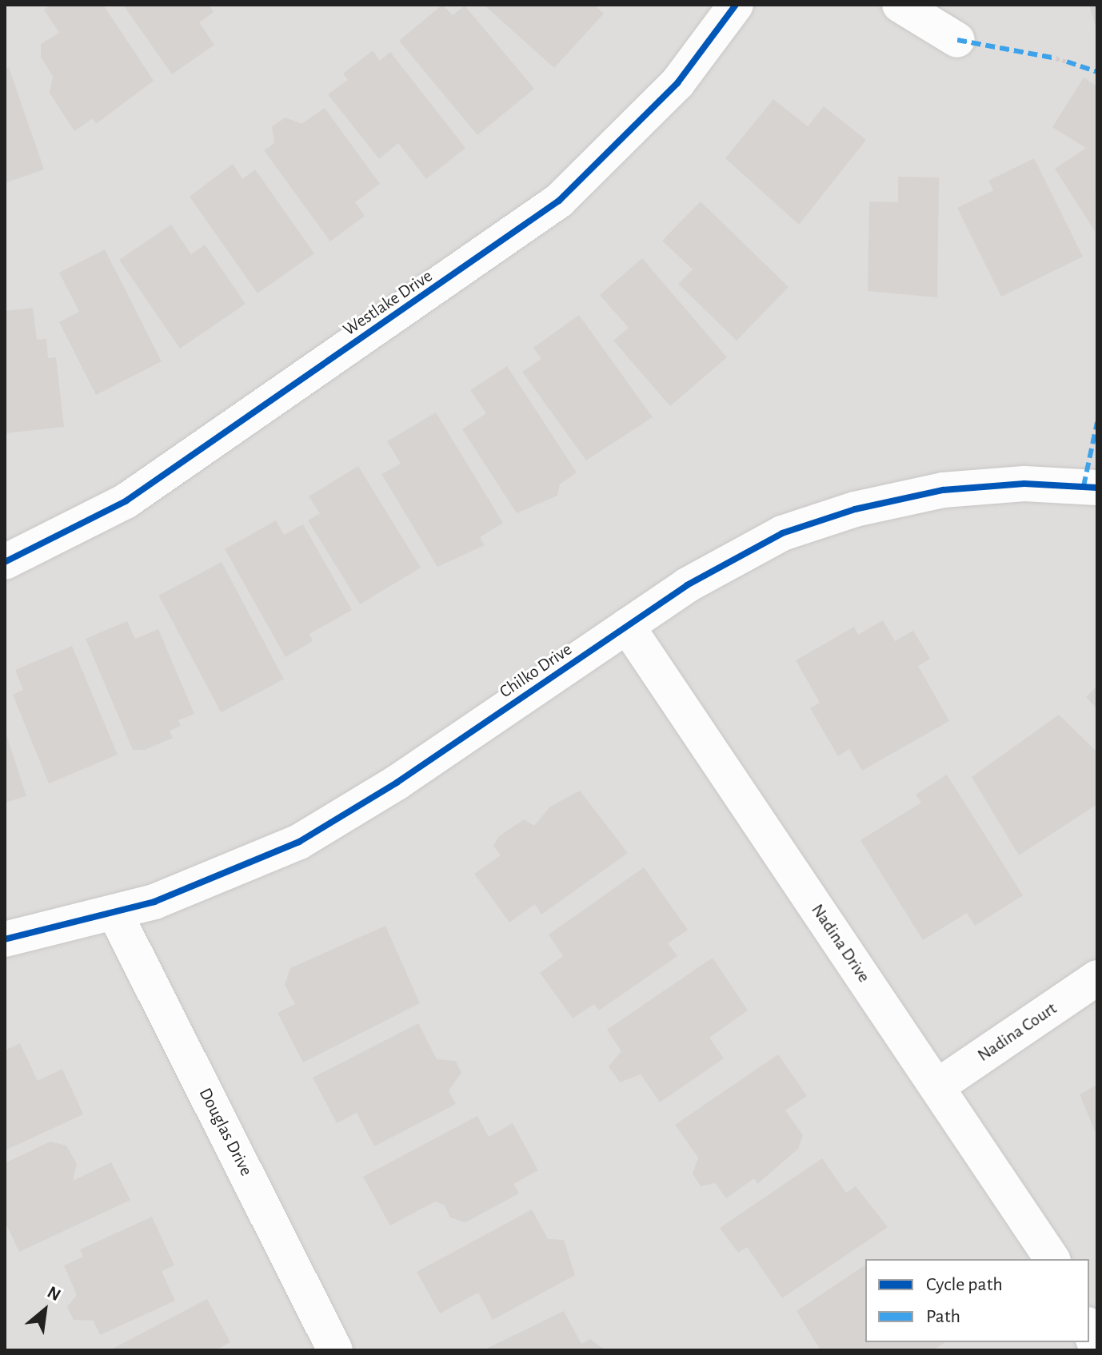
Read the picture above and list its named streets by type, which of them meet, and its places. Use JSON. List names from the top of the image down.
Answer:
{
  "streets": {
    "street": [
      "Westlake Drive",
      "Chilko Drive",
      "Nadina Drive",
      "Nadina Court",
      "Douglas Drive"
    ]
  },
  "crossings": [
    ["Chilko Drive", "Nadina Drive"],
    ["Chilko Drive", "Douglas Drive"],
    ["Nadina Drive", "Nadina Court"]
  ],
  "legend": ["Cycle path", "Path"],
  "north": "top right"
}
